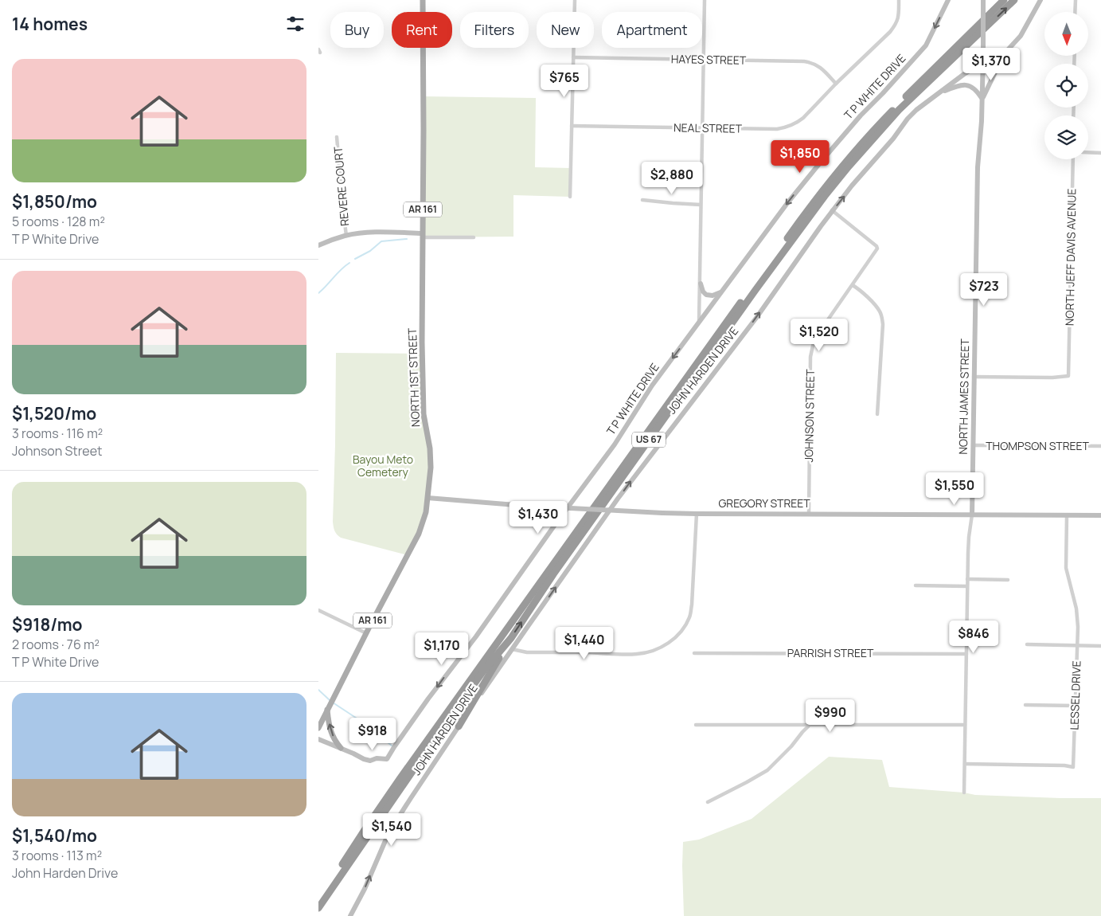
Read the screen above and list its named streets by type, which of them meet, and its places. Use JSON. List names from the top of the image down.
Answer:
{
  "streets": {
    "highway": ["US 67"],
    "main road": [
      "T P WHITE DRIVE",
      "AR 161",
      "JOHN HARDEN DRIVE",
      "NORTH 1ST STREET",
      "NORTH JAMES STREET",
      "GREGORY STREET"
    ],
    "street": [
      "HAYES STREET",
      "NEAL STREET",
      "REVERE COURT",
      "NORTH JEFF DAVIS AVENUE",
      "JOHNSON STREET",
      "THOMPSON STREET",
      "PARRISH STREET",
      "LESSEL DRIVE"
    ]
  },
  "crossings": [
    ["HAYES STREET", "NEAL STREET"],
    ["NORTH JEFF DAVIS AVENUE", "NORTH JAMES STREET"],
    ["JOHN HARDEN DRIVE", "NORTH JAMES STREET"],
    ["JOHN HARDEN DRIVE", "JOHNSON STREET"],
    ["NORTH 1ST STREET", "GREGORY STREET"],
    ["NORTH JAMES STREET", "THOMPSON STREET"],
    ["NORTH JAMES STREET", "GREGORY STREET"],
    ["NORTH JAMES STREET", "PARRISH STREET"],
    ["NORTH JAMES STREET", "LESSEL DRIVE"],
    ["JOHNSON STREET", "GREGORY STREET"],
    ["GREGORY STREET", "LESSEL DRIVE"]
  ],
  "one_way": ["T P WHITE DRIVE", "JOHN HARDEN DRIVE"],
  "parks": ["Bayou Meto Cemetery"],
  "north": "bottom",
  "page": {
    "heading": "14 homes",
    "chip": [
      "Buy",
      "Rent",
      "Filters",
      "New",
      "Apartment"
    ],
    "list": [
      {
        "name": "$1,850/mo",
        "note": "5 rooms · 128 m² · T P White Drive"
      },
      {
        "name": "$1,520/mo",
        "note": "3 rooms · 116 m² · Johnson Street"
      },
      {
        "name": "$918/mo",
        "note": "2 rooms · 76 m² · T P White Drive"
      },
      {
        "name": "$1,540/mo",
        "note": "3 rooms · 113 m² · John Harden Drive"
      }
    ],
    "price": [
      "$1,370",
      "$765",
      "$1,850",
      "$2,880",
      "$723",
      "$1,520",
      "$1,550",
      "$1,430",
      "$846",
      "$1,440",
      "$1,170",
      "$990",
      "$918",
      "$1,540"
    ]
  }
}
